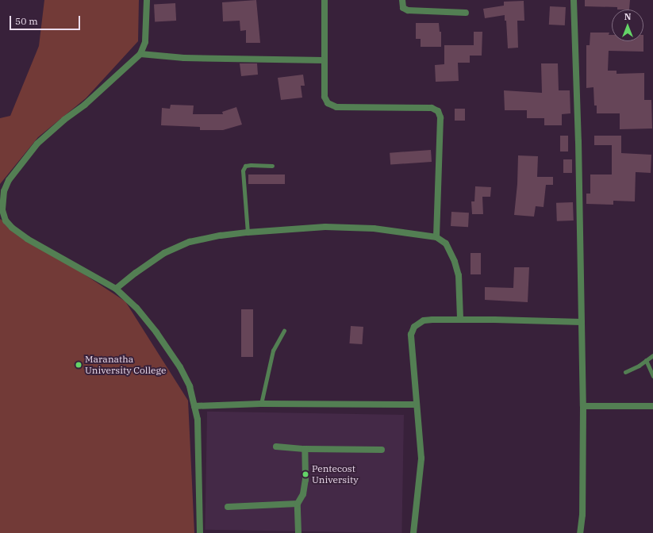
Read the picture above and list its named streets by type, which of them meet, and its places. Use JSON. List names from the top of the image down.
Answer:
{
  "places": ["Maranatha University College", "Pentecost University"],
  "scale_bar": "50 m",
  "north": "top"
}
